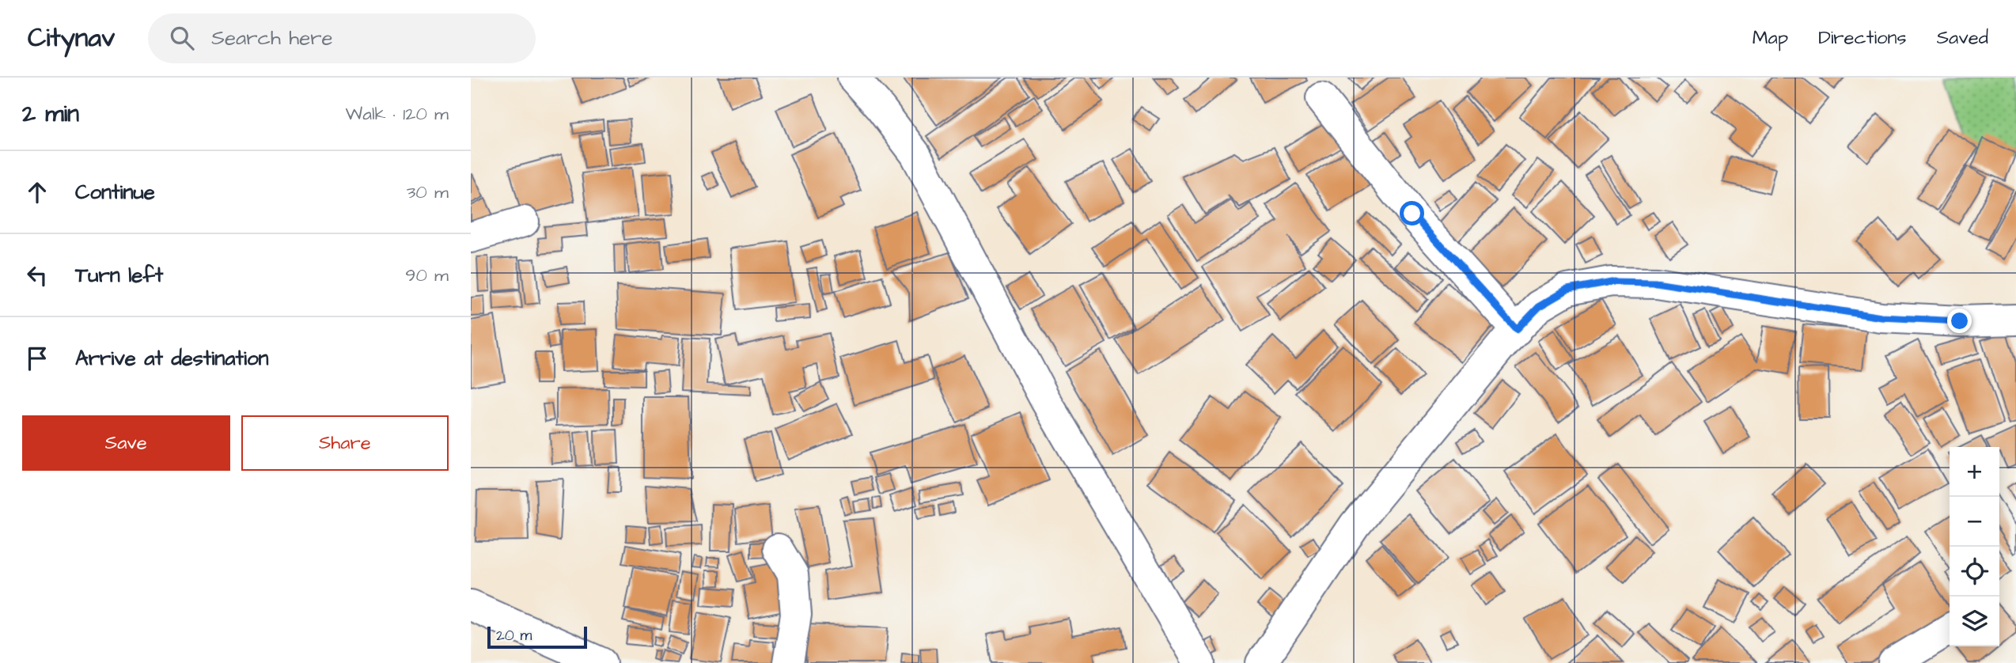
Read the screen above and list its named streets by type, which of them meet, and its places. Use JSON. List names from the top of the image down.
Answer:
{
  "scale_bar": "20 m",
  "page": {
    "header": "Citynav",
    "search": "Search here",
    "nav": ["Map", "Directions", "Saved"],
    "heading": ["2 min", "Walk · 120 m"],
    "list": [
      ["Continue", "30 m"],
      ["Turn left", "90 m"],
      "Arrive at destination"
    ],
    "buttons": ["Save", "Share"],
    "map_buttons": ["+", "−"],
    "scale": "20 m"
  }
}
